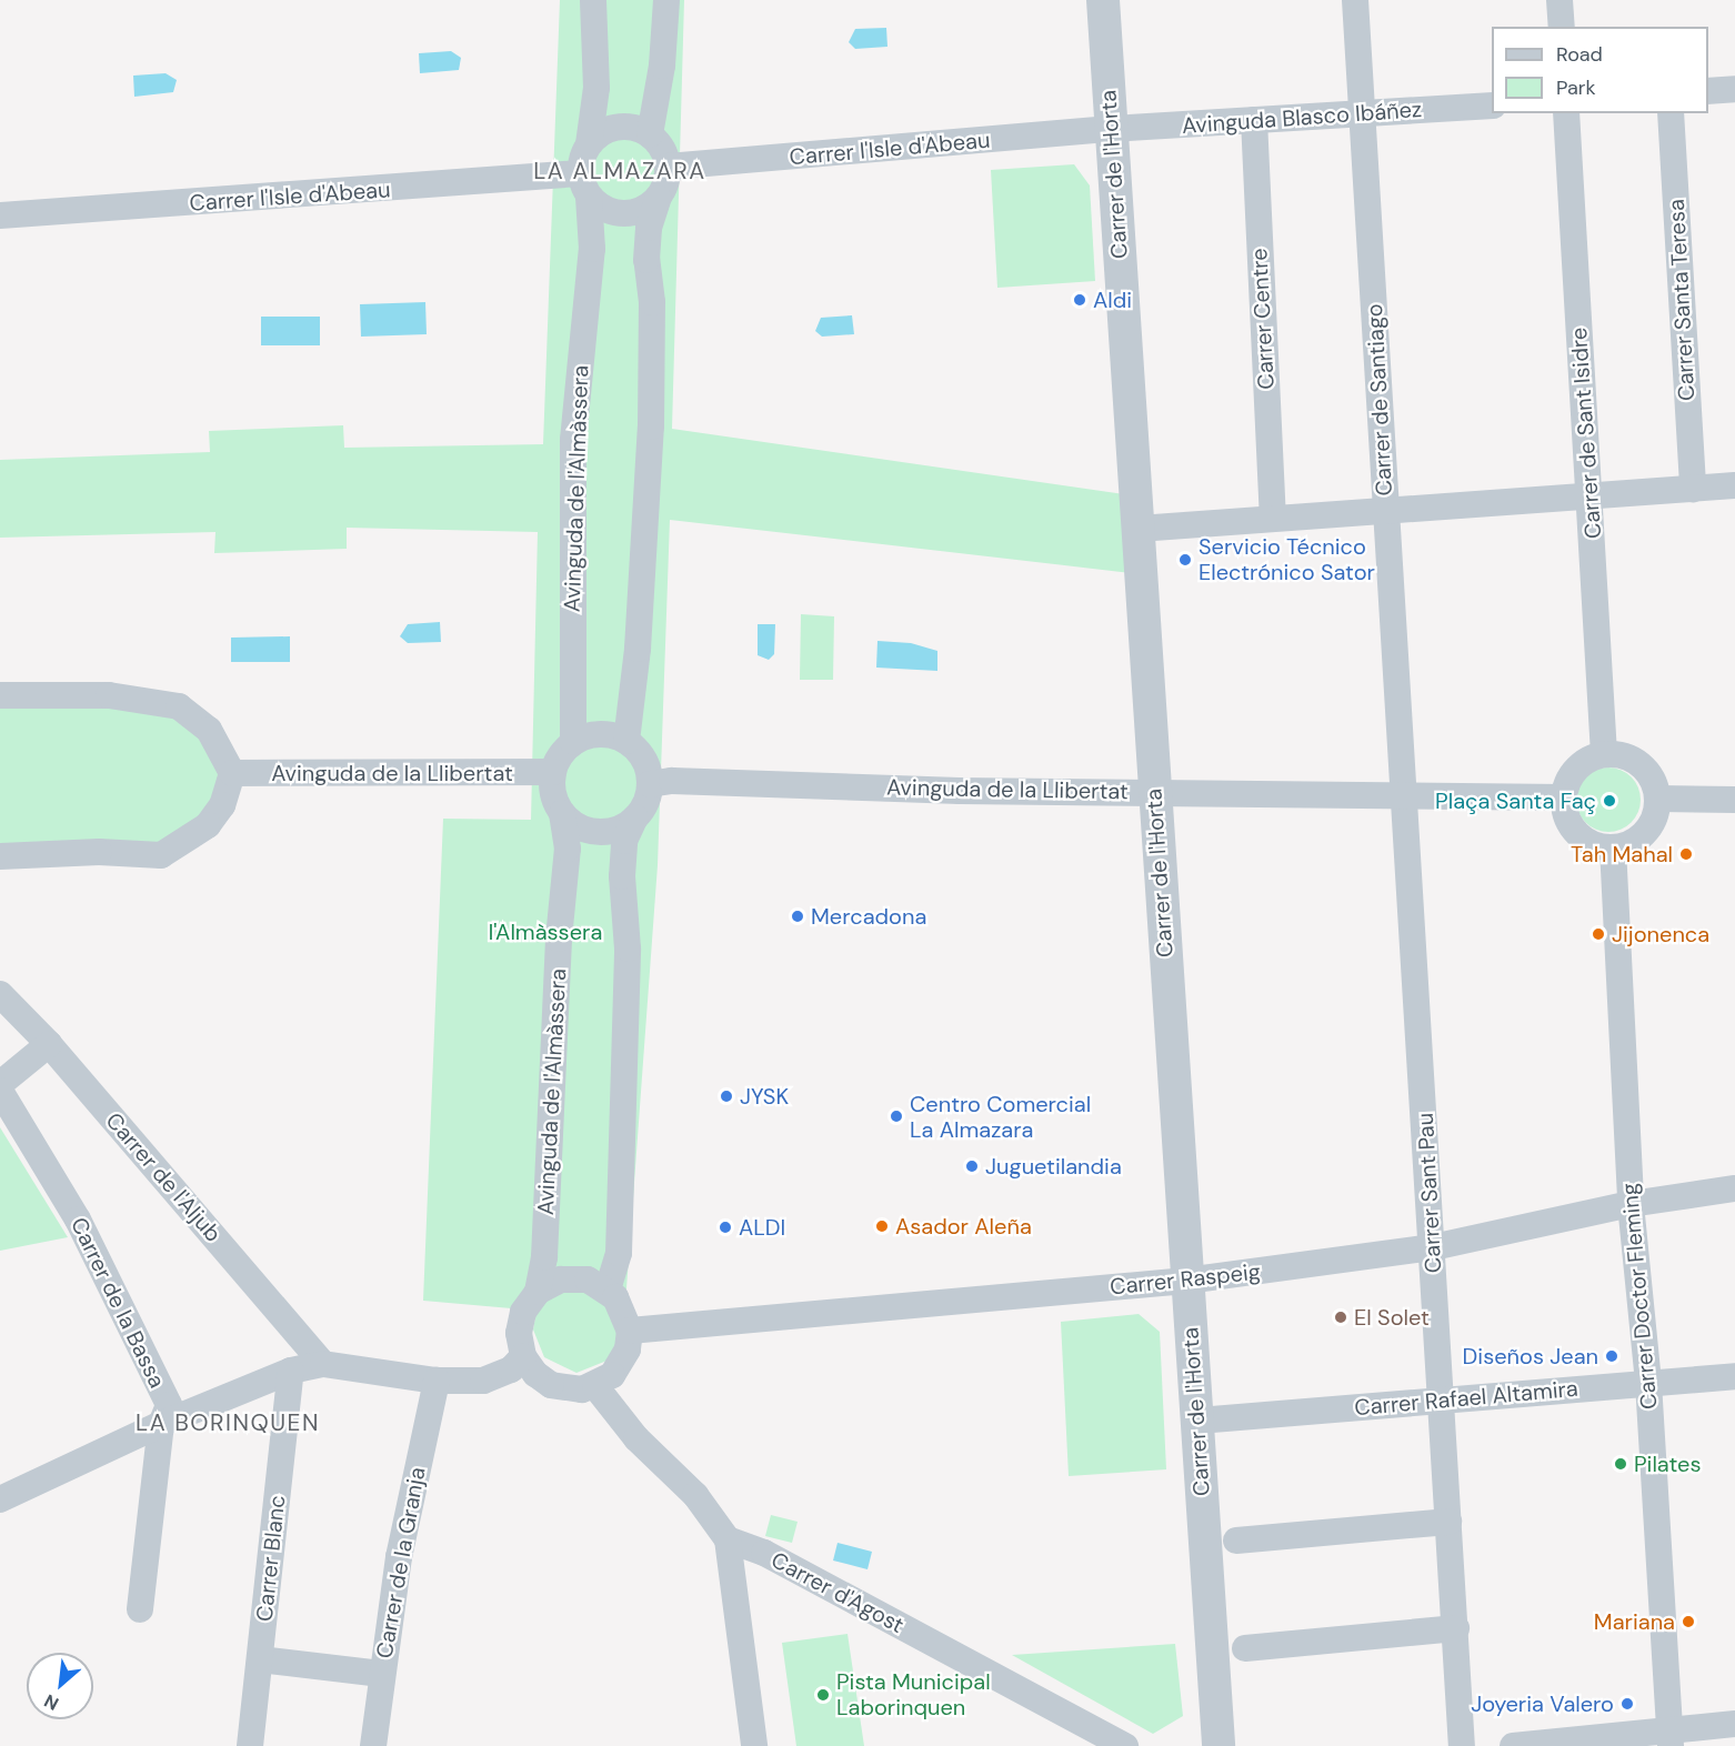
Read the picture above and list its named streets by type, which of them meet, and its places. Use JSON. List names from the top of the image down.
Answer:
{
  "streets": {
    "street": [
      "Avinguda Blasco Ibáñez",
      "Carrer l'Isle d'Abeau",
      "Carrer de l'Horta",
      "Carrer Santa Teresa",
      "Carrer Centre",
      "Carrer de Santiago",
      "Carrer de Sant Isidre",
      "Avinguda de l'Almàssera",
      "Avinguda de la Llibertat",
      "Carrer de l'Aljub",
      "Carrer Sant Pau",
      "Carrer Raspeig",
      "Carrer Doctor Fleming",
      "Carrer de la Bassa",
      "Carrer Rafael Altamira",
      "Carrer Blanc",
      "Carrer de la Granja",
      "Carrer d'Agost"
    ]
  },
  "crossings": [
    ["Avinguda Blasco Ibáñez", "Carrer l'Isle d'Abeau"],
    ["Avinguda Blasco Ibáñez", "Carrer de l'Horta"],
    ["Avinguda Blasco Ibáñez", "Carrer Centre"],
    ["Avinguda Blasco Ibáñez", "Carrer de Santiago"],
    ["Carrer l'Isle d'Abeau", "Carrer de l'Horta"],
    ["Carrer l'Isle d'Abeau", "Avinguda de l'Almàssera"],
    ["Carrer de l'Horta", "Avinguda de la Llibertat"],
    ["Carrer de l'Horta", "Carrer Raspeig"],
    ["Carrer de l'Horta", "Carrer Rafael Altamira"],
    ["Carrer de Santiago", "Avinguda de la Llibertat"],
    ["Carrer de Santiago", "Carrer Sant Pau"],
    ["Carrer de Sant Isidre", "Avinguda de la Llibertat"],
    ["Carrer de Sant Isidre", "Carrer Doctor Fleming"],
    ["Avinguda de l'Almàssera", "Avinguda de la Llibertat"],
    ["Avinguda de l'Almàssera", "Carrer Raspeig"],
    ["Avinguda de la Llibertat", "Carrer Sant Pau"],
    ["Avinguda de la Llibertat", "Carrer Doctor Fleming"],
    ["Carrer Sant Pau", "Carrer Raspeig"],
    ["Carrer Sant Pau", "Carrer Rafael Altamira"],
    ["Carrer Raspeig", "Carrer Doctor Fleming"],
    ["Carrer Doctor Fleming", "Carrer Rafael Altamira"]
  ],
  "districts": ["LA ALMAZARA", "LA BORINQUEN"],
  "parks": ["l'Almàssera"],
  "places": [
    "Aldi",
    "Servicio Técnico Electrónico Sator",
    "Plaça Santa Faç",
    "Tah Mahal",
    "Mercadona",
    "Jijonenca",
    "JYSK",
    "Centro Comercial La Almazara",
    "Juguetilandia",
    "Asador Aleña",
    "ALDI",
    "El Solet",
    "Diseños Jean",
    "Pilates",
    "Mariana",
    "Pista Municipal Laborinquen",
    "Joyeria Valero"
  ],
  "legend": ["Road", "Park"],
  "north": "bottom left"
}
